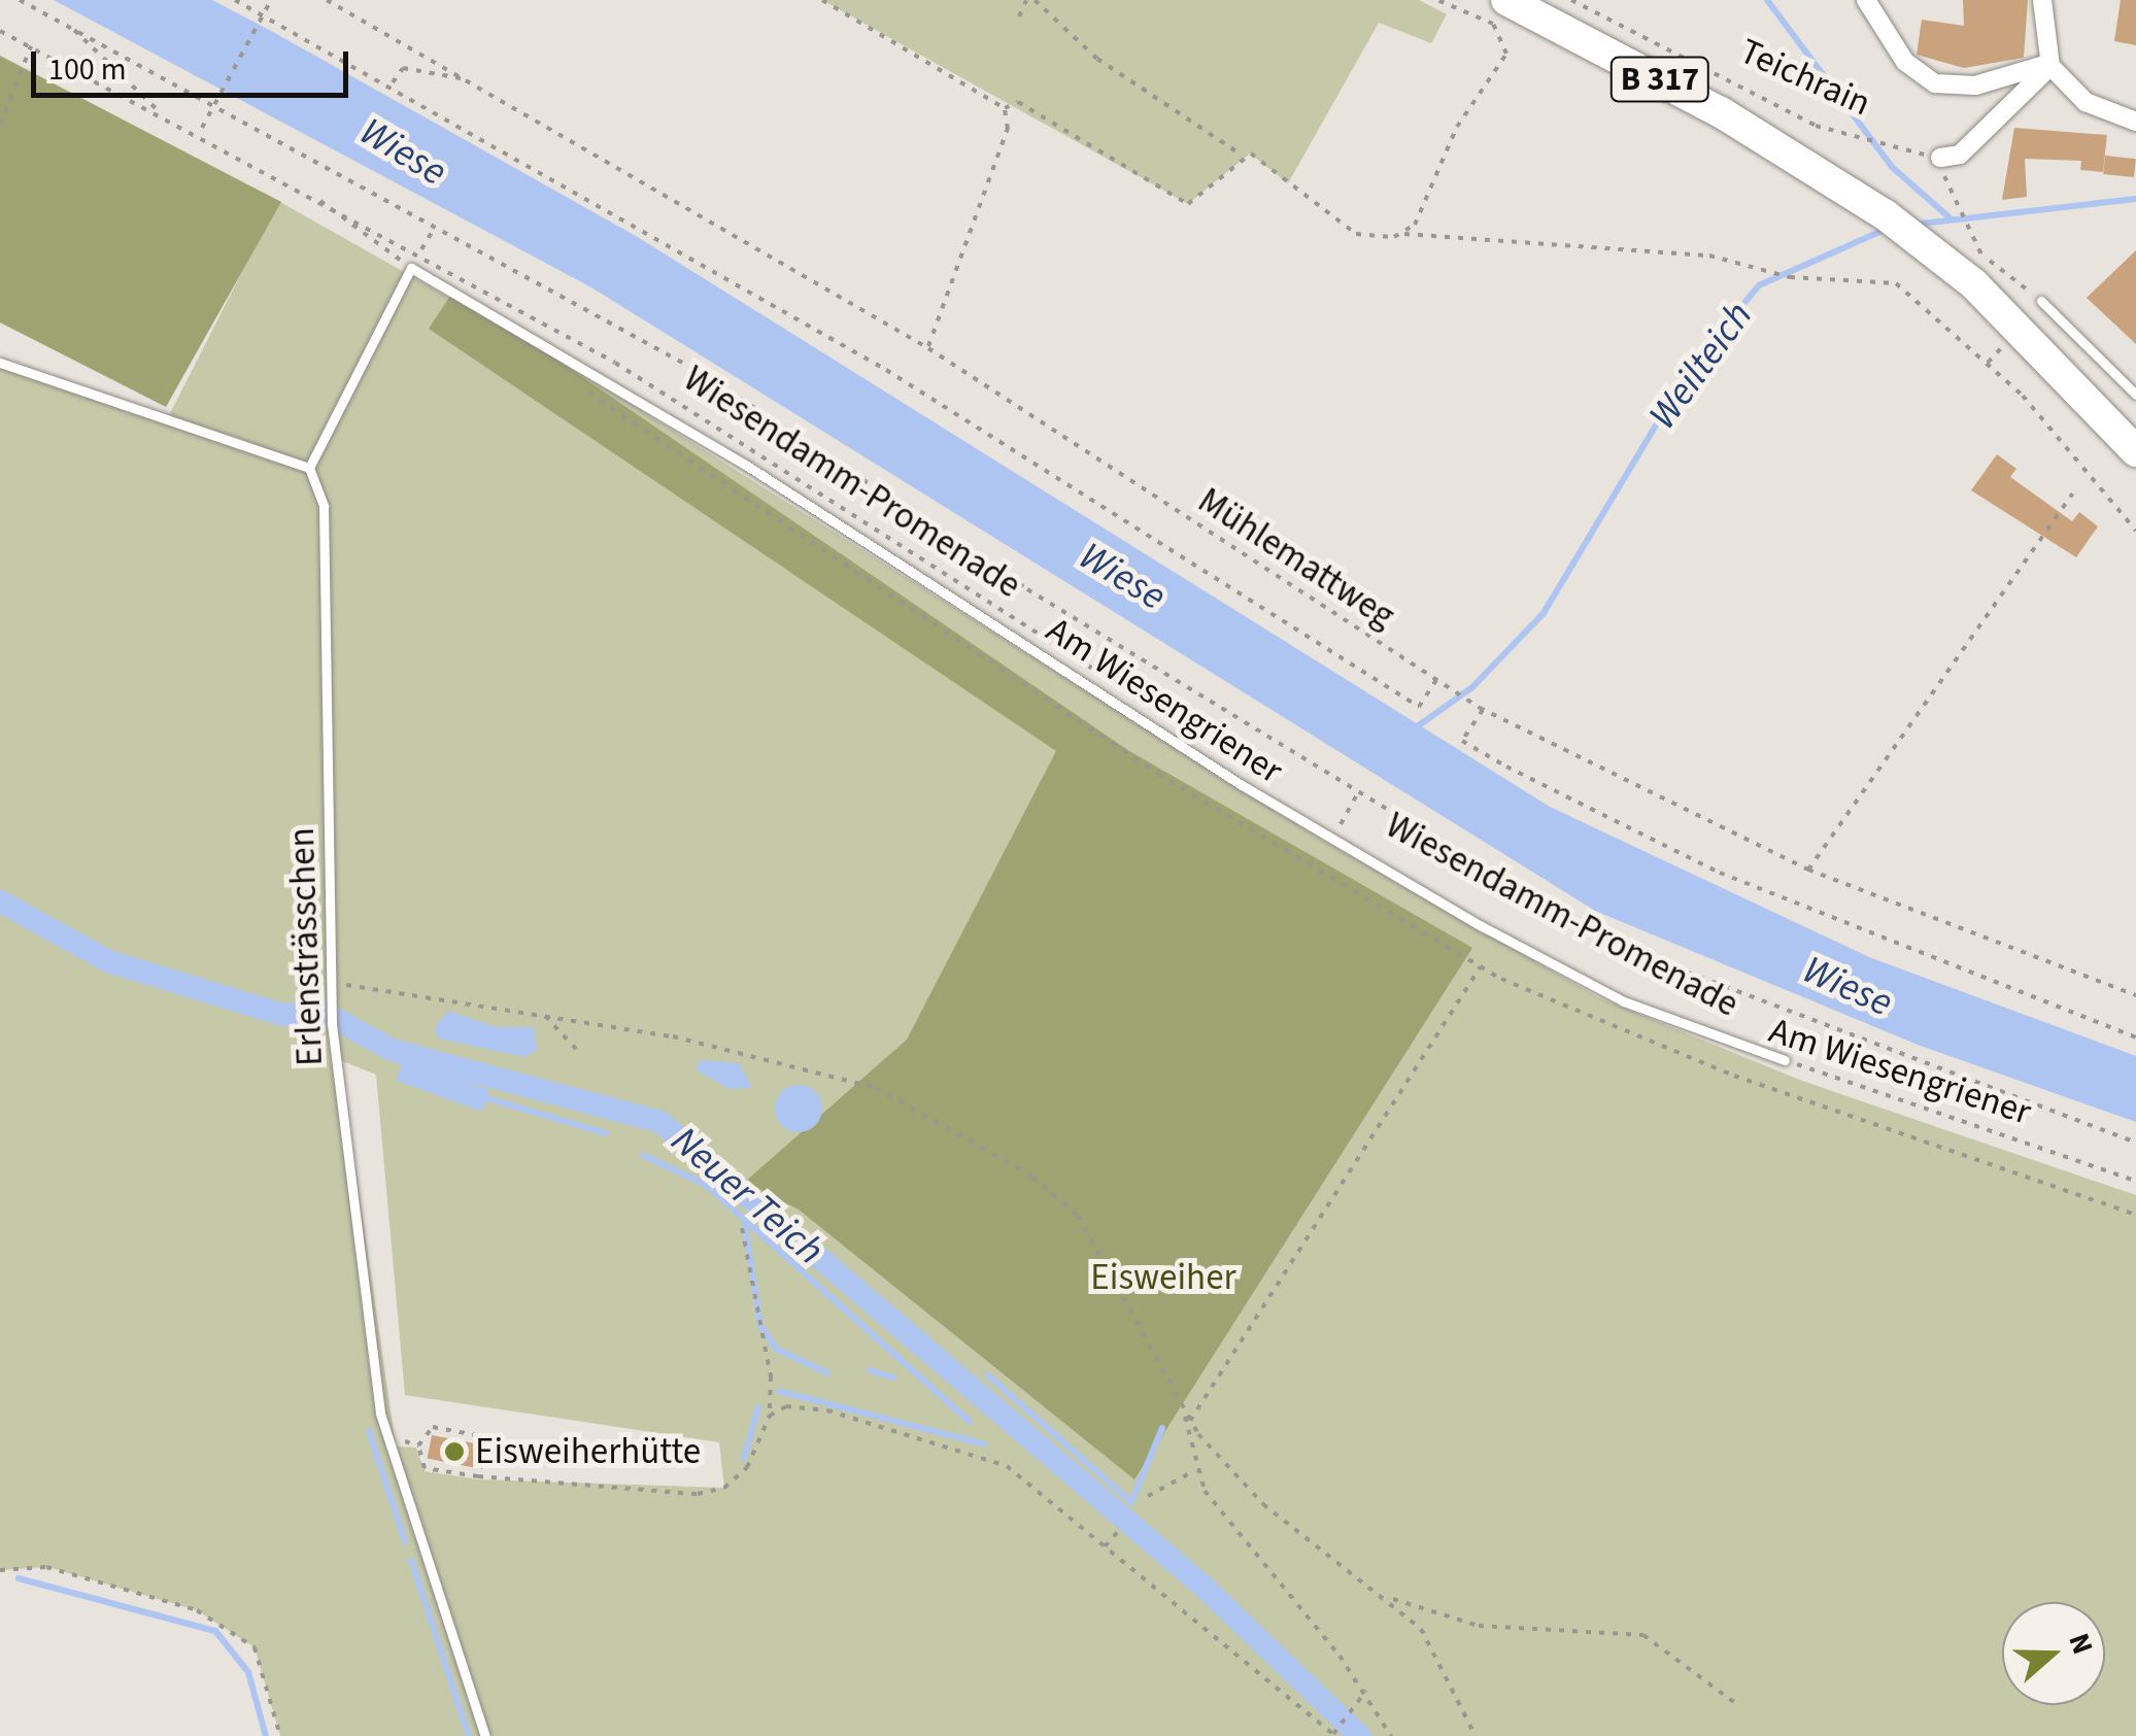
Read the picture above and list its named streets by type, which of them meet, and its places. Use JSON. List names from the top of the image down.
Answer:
{
  "streets": {
    "main road": ["B 317"],
    "lane": ["Am Wiesengriener", "Erlensträsschen"],
    "path": ["Teichrain", "Wiesendamm-Promenade", "Mühlemattweg"]
  },
  "crossings": [
    ["Wiesendamm-Promenade", "Am Wiesengriener"]
  ],
  "water": ["Wiese", "Weilteich", "Neuer Teich"],
  "parks": ["Eisweiher"],
  "places": ["Eisweiherhütte"],
  "scale_bar": "100 m",
  "north": "right"
}
